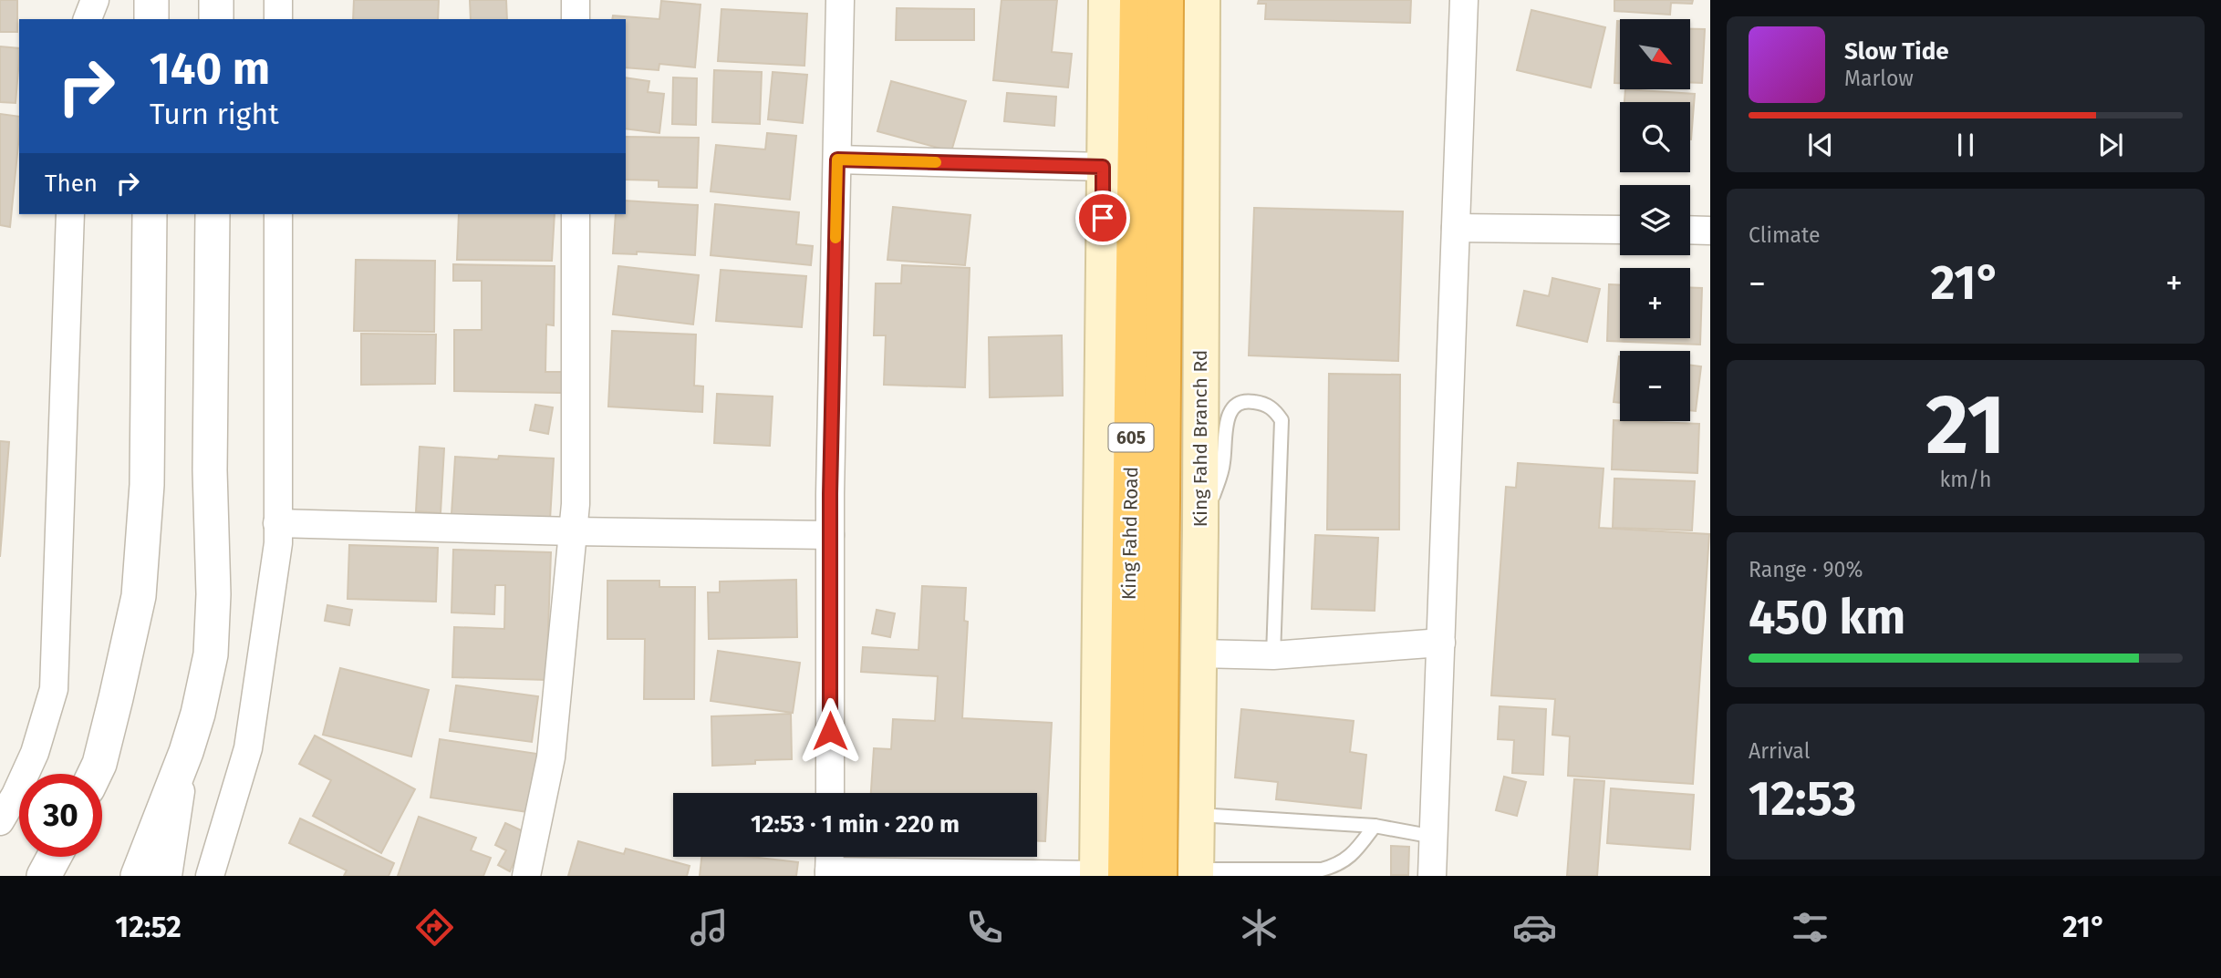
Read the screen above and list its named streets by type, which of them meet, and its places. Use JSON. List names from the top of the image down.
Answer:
{
  "streets": {
    "highway": ["605", "King Fahd Road"],
    "main road": ["King Fahd Branch Rd"]
  },
  "north": "bottom right",
  "page": {
    "map_buttons": ["+", "−"],
    "turn": ["140 m", "Turn right"],
    "song": ["Slow Tide", "Marlow"],
    "then": "Then",
    "tile": [
      "Climate",
      ["21", "km/h"],
      ["Range · 90%", "450 km"],
      ["Arrival", "12:53"]
    ],
    "heat": ["−", "21°", "+"],
    "limit": "30",
    "trip": "12:53 · 1 min · 220 m",
    "tabs": ["12:52", "21°"]
  }
}
